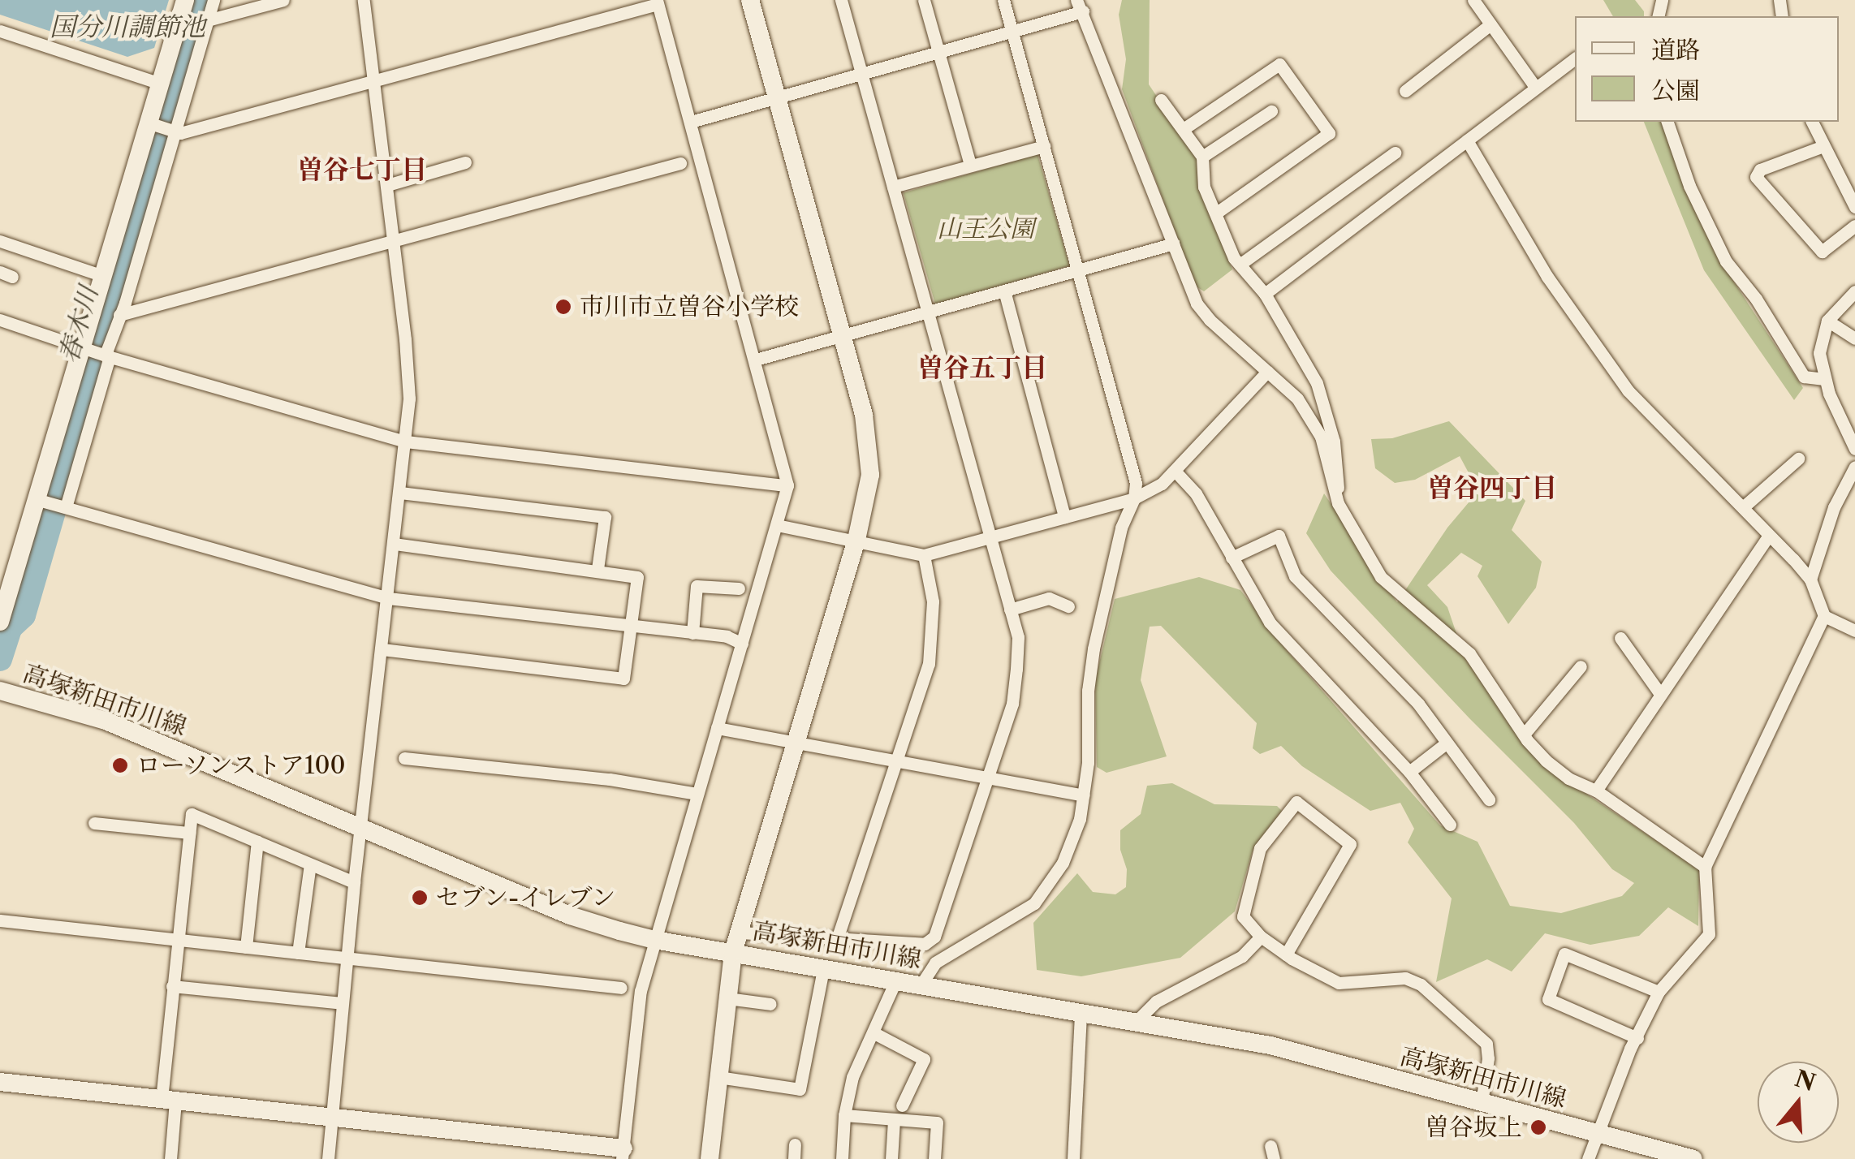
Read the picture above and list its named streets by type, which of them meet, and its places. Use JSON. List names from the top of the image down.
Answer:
{
  "streets": {
    "street": ["高塚新田市川線"]
  },
  "districts": ["曽谷七丁目", "曽谷五丁目", "曽谷四丁目"],
  "water": ["国分川調節池", "春木川"],
  "parks": ["山王公園"],
  "places": [
    "市川市立曽谷小学校",
    "ローソンストア100",
    "セブン-イレブン",
    "曽谷坂上"
  ],
  "legend": ["道路", "公園"],
  "north": "top"
}
